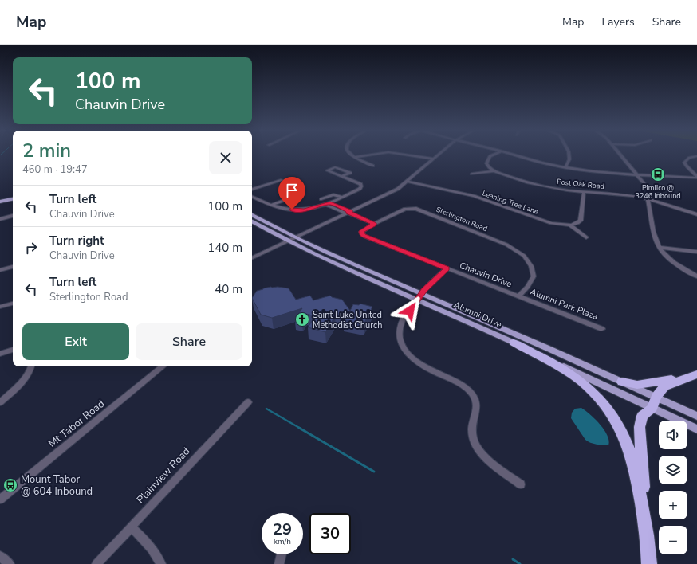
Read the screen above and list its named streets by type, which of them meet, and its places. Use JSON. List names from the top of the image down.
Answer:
{
  "streets": {
    "main road": ["Alumni Drive"],
    "street": [
      "Post Oak Road",
      "Leaning Tree Lane",
      "Sterlington Road",
      "Chauvin Drive",
      "Alumni Park Plaza",
      "Mt Tabor Road",
      "Plainview Road"
    ]
  },
  "crossings": [
    ["Sterlington Road", "Chauvin Drive"],
    ["Sterlington Road", "Alumni Park Plaza"],
    ["Chauvin Drive", "Alumni Park Plaza"],
    ["Chauvin Drive", "Alumni Drive"]
  ],
  "places": {
    "bus stop": ["Pimlico @ 3246 Inbound", "Mount Tabor @ 604 Inbound"],
    "church": ["Saint Luke United Methodist Church"]
  },
  "page": {
    "header": "Map",
    "nav": ["Map", "Layers", "Share"],
    "turn": ["100 m", "Chauvin Drive"],
    "heading": ["2 min", "460 m · 19:47"],
    "list": [
      {
        "name": "Turn left",
        "note": "Chauvin Drive",
        "value": "100 m"
      },
      {
        "name": "Turn right",
        "note": "Chauvin Drive",
        "value": "140 m"
      },
      {
        "name": "Turn left",
        "note": "Sterlington Road",
        "value": "40 m"
      }
    ],
    "buttons": ["Exit", "Share"],
    "map_buttons": ["+", "−"],
    "speed": "29 km/h",
    "limit": "30"
  }
}
